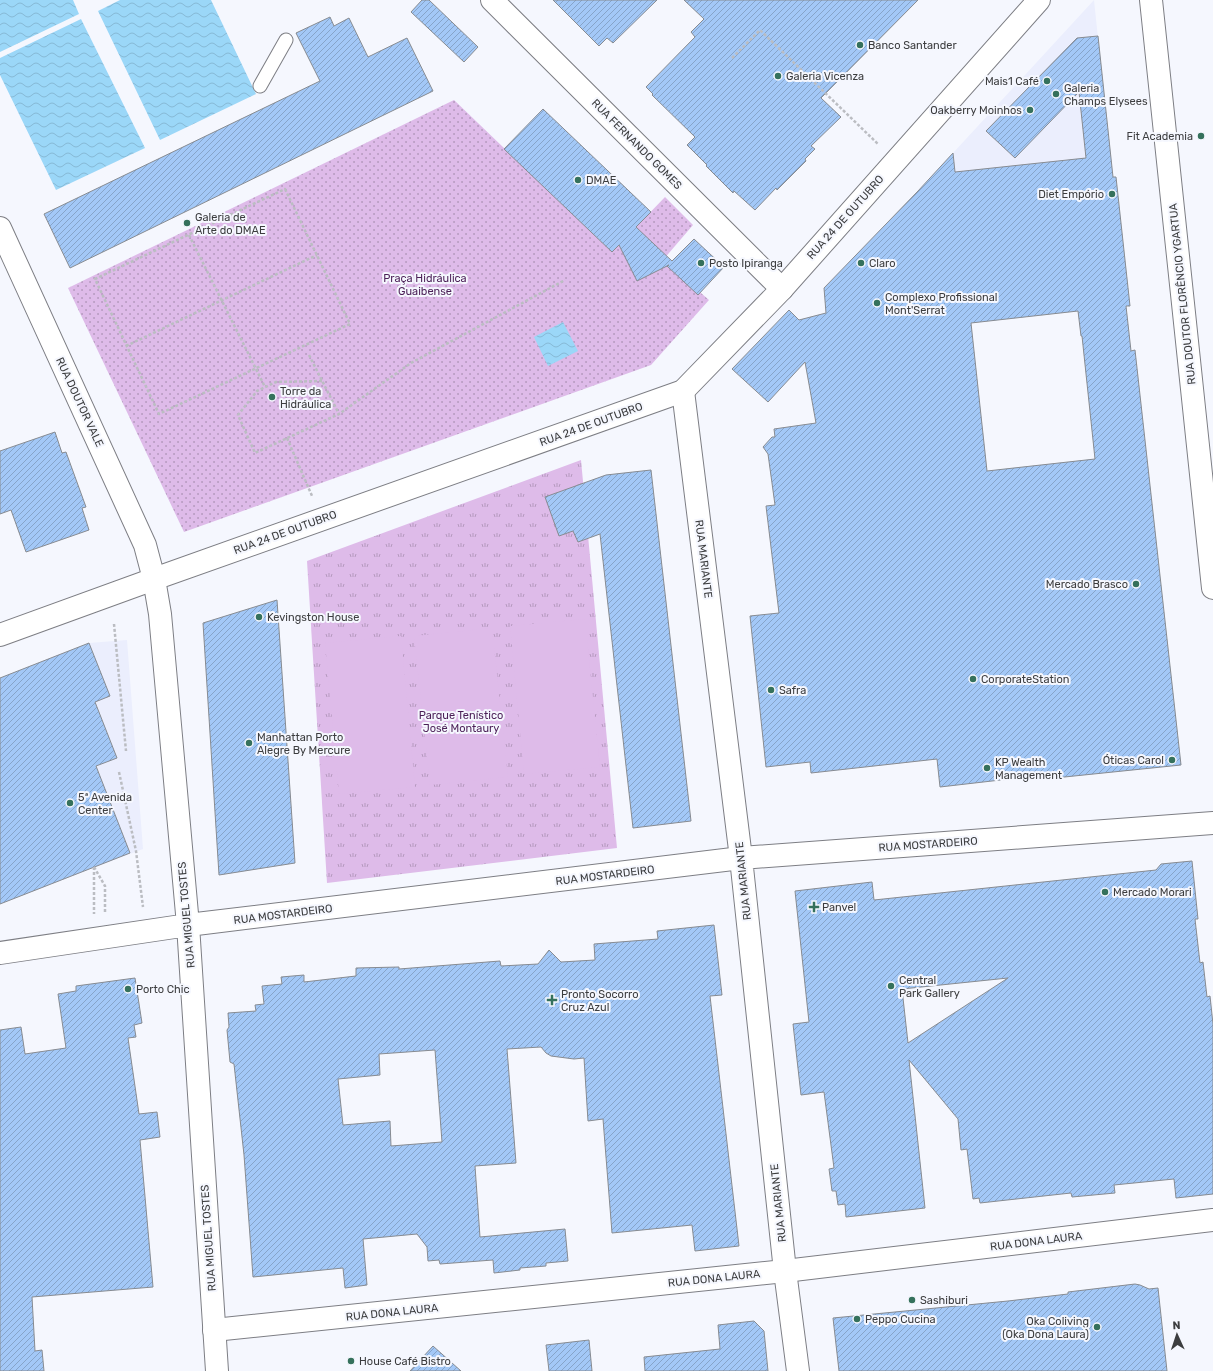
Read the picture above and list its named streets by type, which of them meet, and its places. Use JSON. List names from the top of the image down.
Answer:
{
  "streets": {
    "street": [
      "RUA FERNANDO GOMES",
      "RUA 24 DE OUTUBRO",
      "RUA DOUTOR FLORÊNCIO YGARTUA",
      "RUA DOUTOR VALE",
      "RUA MARIANTE",
      "RUA MOSTARDEIRO",
      "RUA MIGUEL TOSTES",
      "RUA DONA LAURA"
    ]
  },
  "crossings": [
    ["RUA FERNANDO GOMES", "RUA 24 DE OUTUBRO"],
    ["RUA 24 DE OUTUBRO", "RUA DOUTOR VALE"],
    ["RUA 24 DE OUTUBRO", "RUA MARIANTE"],
    ["RUA 24 DE OUTUBRO", "RUA MIGUEL TOSTES"],
    ["RUA DOUTOR VALE", "RUA MIGUEL TOSTES"],
    ["RUA MARIANTE", "RUA MOSTARDEIRO"],
    ["RUA MARIANTE", "RUA DONA LAURA"],
    ["RUA MOSTARDEIRO", "RUA MIGUEL TOSTES"],
    ["RUA MIGUEL TOSTES", "RUA DONA LAURA"]
  ],
  "parks": ["Praça Hidráulica Guaibense", "Parque Tenístico José Montaury"],
  "places": {
    "other": [
      "Banco Santander",
      "Galeria Vicenza",
      "Mais1 Café",
      "Galeria Champs Elysees",
      "Oakberry Moinhos",
      "Fit Academia",
      "DMAE",
      "Diet Empório",
      "Galeria de Arte do DMAE",
      "Posto Ipiranga",
      "Claro",
      "Complexo Profissional Mont'Serrat",
      "Torre da Hidráulica",
      "Mercado Brasco",
      "Kevingston House",
      "CorporateStation",
      "Safra",
      "Manhattan Porto Alegre By Mercure",
      "Óticas Carol",
      "KP Wealth Management",
      "5ª Avenida Center",
      "Mercado Morari",
      "Central Park Gallery",
      "Porto Chic",
      "Sashiburi",
      "Peppo Cucina",
      "Oka Coliving (Oka Dona Laura)",
      "House Café Bistro"
    ],
    "health": ["Panvel", "Pronto Socorro Cruz Azul"]
  },
  "north": "top"
}
